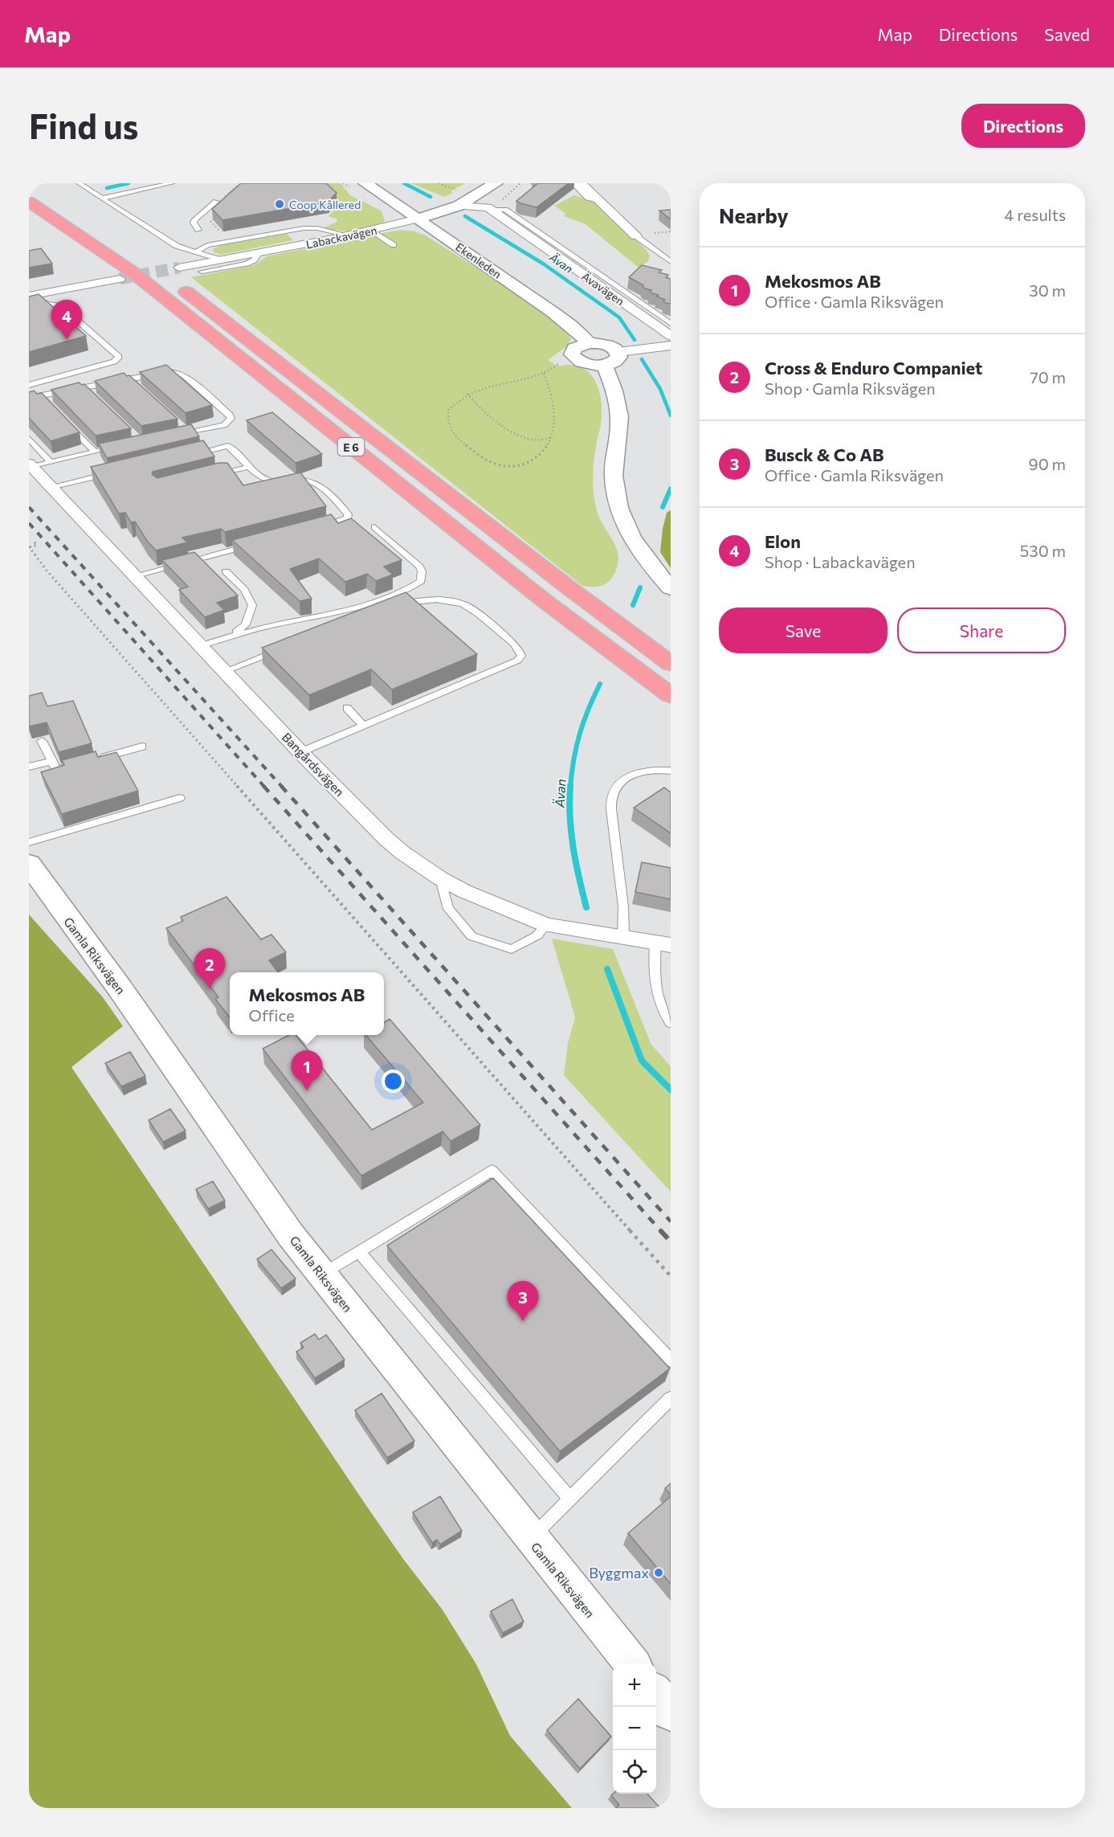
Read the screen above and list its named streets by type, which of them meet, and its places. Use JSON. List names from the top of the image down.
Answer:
{
  "streets": {
    "highway": ["E 6"],
    "street": [
      "Labackavägen",
      "Ekenleden",
      "Ävavägen",
      "Bangårdsvägen",
      "Gamla Riksvägen"
    ]
  },
  "crossings": [
    ["Labackavägen", "Ekenleden"],
    ["Labackavägen", "Ävavägen"],
    ["Labackavägen", "E 6"]
  ],
  "water": ["Ävan"],
  "places": ["Coop Kållered", "Byggmax"],
  "page": {
    "header": "Map",
    "nav": ["Map", "Directions", "Saved"],
    "buttons": [
      "Directions",
      ["Save", "Share"]
    ],
    "title": "Find us",
    "heading": ["Nearby", "4 results"],
    "list": [
      {
        "mark": "1",
        "name": "Mekosmos AB",
        "note": "Office · Gamla Riksvägen",
        "value": "30 m"
      },
      {
        "mark": "2",
        "name": "Cross & Enduro Companiet",
        "note": "Shop · Gamla Riksvägen",
        "value": "70 m"
      },
      {
        "mark": "3",
        "name": "Busck & Co AB",
        "note": "Office · Gamla Riksvägen",
        "value": "90 m"
      },
      {
        "mark": "4",
        "name": "Elon",
        "note": "Shop · Labackavägen",
        "value": "530 m"
      }
    ],
    "pins": [
      "4",
      "2",
      "1",
      "3"
    ],
    "popup": ["Mekosmos AB", "Office"],
    "map_buttons": ["+", "−"]
  }
}
